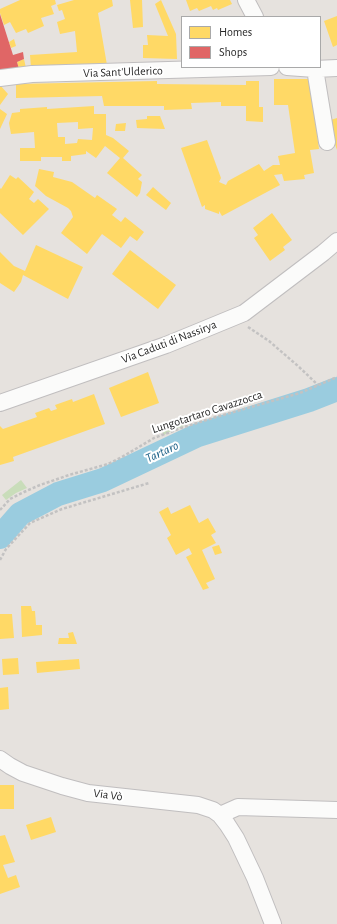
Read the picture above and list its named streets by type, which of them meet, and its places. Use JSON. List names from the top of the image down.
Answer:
{
  "streets": {
    "street": ["Via Sant'Ulderico", "Via Caduti di Nassirya", "Via Vò"],
    "path": ["Lungotartaro Cavazzocca"]
  },
  "water": ["Tartaro"],
  "legend": ["Homes", "Shops"]
}
